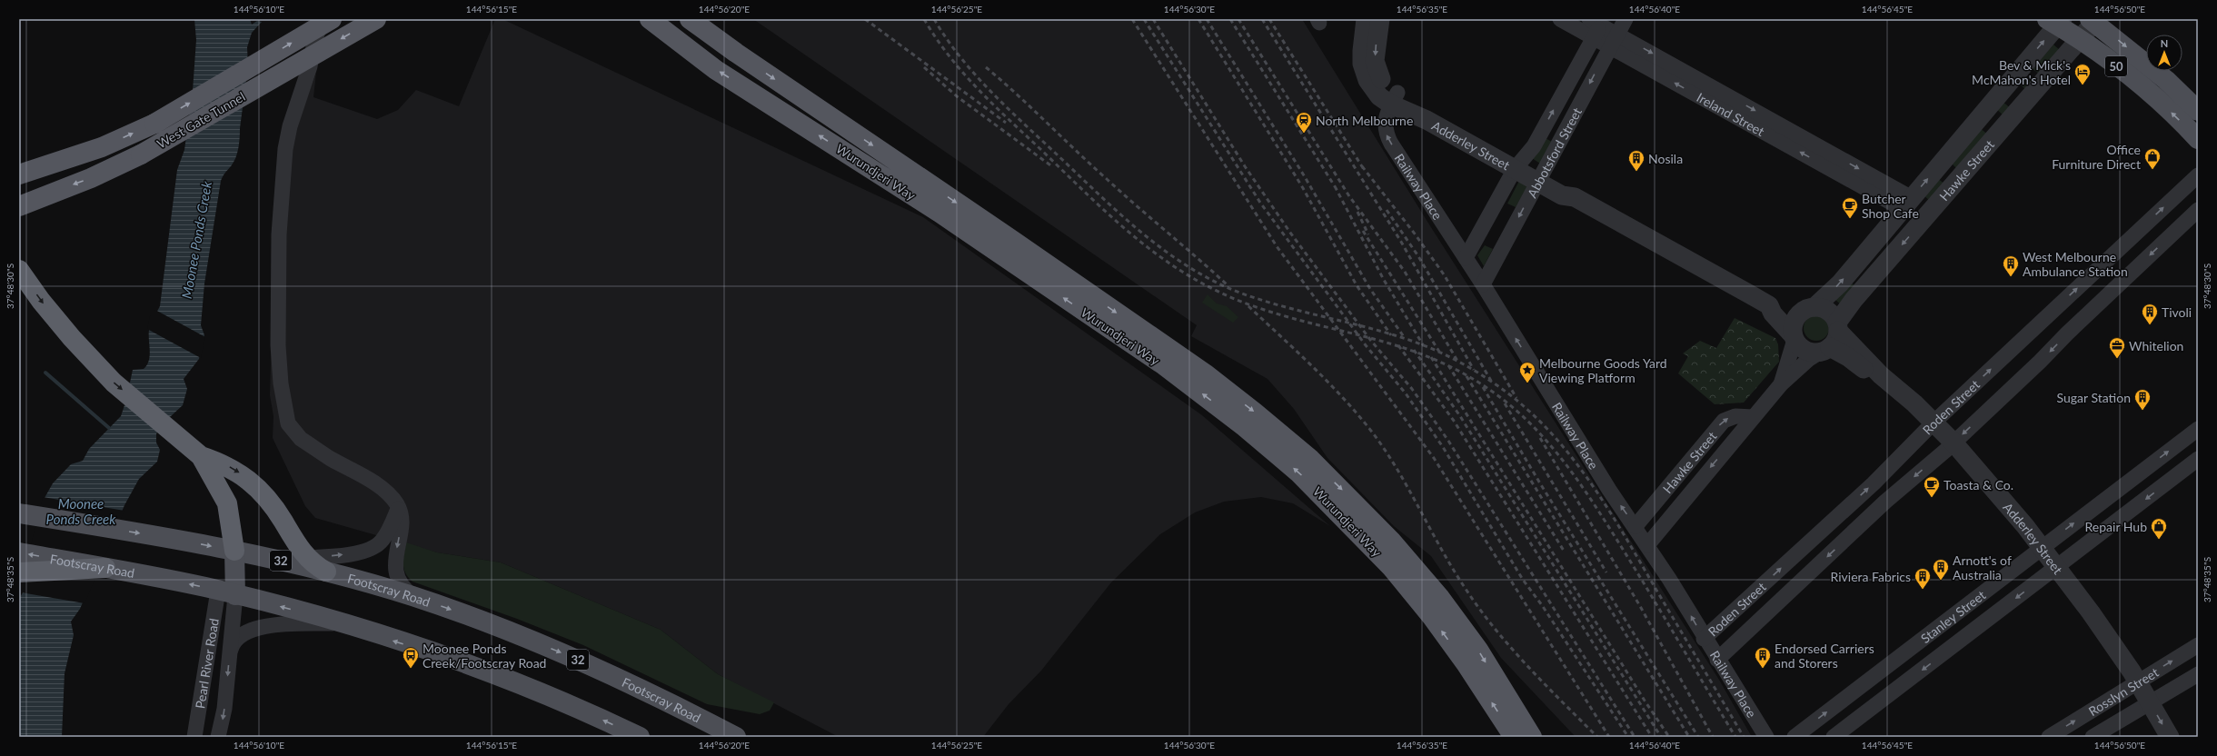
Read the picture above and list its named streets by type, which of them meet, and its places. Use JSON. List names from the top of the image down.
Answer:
{
  "streets": {
    "highway": ["West Gate Tunnel", "Wurundjeri Way"],
    "main road": ["50", "32", "Footscray Road"],
    "street": [
      "Ireland Street",
      "Adderley Street",
      "Abbotsford Street",
      "Hawke Street",
      "Railway Place",
      "Roden Street",
      "Stanley Street",
      "Pearl River Road",
      "Rosslyn Street"
    ]
  },
  "crossings": [
    ["50", "Hawke Street"],
    ["Ireland Street", "Abbotsford Street"],
    ["Ireland Street", "Hawke Street"],
    ["Adderley Street", "Abbotsford Street"],
    ["Adderley Street", "Hawke Street"],
    ["Adderley Street", "Railway Place"],
    ["Adderley Street", "Roden Street"],
    ["Adderley Street", "Stanley Street"],
    ["Adderley Street", "Rosslyn Street"],
    ["Abbotsford Street", "Railway Place"],
    ["Hawke Street", "Railway Place"],
    ["Railway Place", "Roden Street"],
    ["Footscray Road", "Pearl River Road"]
  ],
  "one_way": ["Railway Place"],
  "water": ["Moonee Ponds Creek"],
  "places": {
    "hotel": ["Bev & Mick's McMahon's Hotel"],
    "station": ["North Melbourne"],
    "shop": ["Office Furniture Direct", "Repair Hub"],
    "building": [
      "Nosila",
      "West Melbourne Ambulance Station",
      "Tivoli",
      "Sugar Station",
      "Arnott's of Australia",
      "Riviera Fabrics",
      "Endorsed Carriers and Storers"
    ],
    "cafe": ["Butcher Shop Cafe", "Toasta & Co."],
    "office": ["Whitelion"],
    "place": ["Melbourne Goods Yard Viewing Platform"],
    "bus stop": ["Moonee Ponds Creek/Footscray Road"]
  },
  "north": "top",
  "coordinates": [
    "144°56'10\"E",
    "144°56'15\"E",
    "144°56'20\"E",
    "144°56'25\"E",
    "144°56'30\"E",
    "144°56'35\"E",
    "144°56'40\"E",
    "144°56'45\"E",
    "144°56'50\"E",
    "37°48'30\"S",
    "37°48'35\"S"
  ]
}
